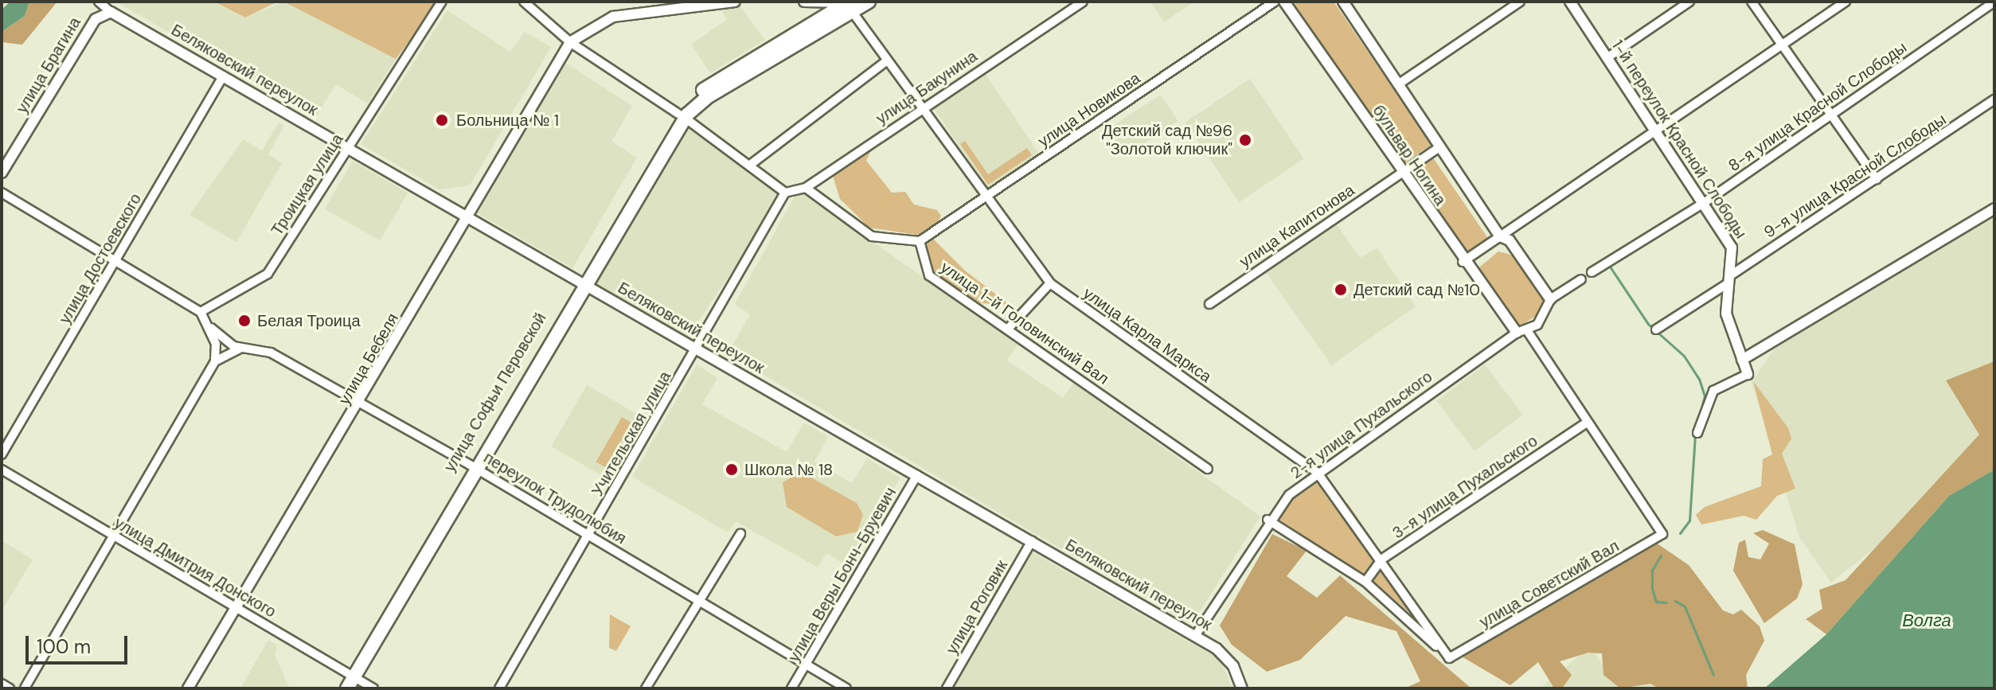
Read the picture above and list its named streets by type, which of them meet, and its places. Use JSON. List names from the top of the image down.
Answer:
{
  "streets": {
    "main road": ["улица Софьи Перовской"],
    "street": [
      "улица Брагина",
      "Беляковский переулок",
      "улица Бакунина",
      "8-я улица Красной Слободы",
      "улица Новикова",
      "1-й переулок Красной Слободы",
      "бульвар Ногина",
      "9-я улица Красной Слободы",
      "Троицкая улица",
      "улица Капитонова",
      "улица Достоевского",
      "улица 1-й Головинский Вал",
      "улица Карла Маркса",
      "улица Бебеля",
      "2-я улица Пухальского",
      "Учительская улица",
      "3-я улица Пухальского",
      "переулок Трудолюбия",
      "улица Дмитрия Донского",
      "улица Веры Бонч-Бруевич",
      "улица Советский Вал",
      "улица Роговик"
    ]
  },
  "crossings": [
    ["улица Брагина", "Беляковский переулок"],
    ["Беляковский переулок", "Троицкая улица"],
    ["Беляковский переулок", "улица Достоевского"],
    ["Беляковский переулок", "улица Бебеля"],
    ["Беляковский переулок", "улица Софьи Перовской"],
    ["Беляковский переулок", "2-я улица Пухальского"],
    ["Беляковский переулок", "Учительская улица"],
    ["Беляковский переулок", "улица Веры Бонч-Бруевич"],
    ["Беляковский переулок", "улица Роговик"],
    ["улица Бакунина", "улица Карла Маркса"],
    ["улица Бакунина", "Учительская улица"],
    ["8-я улица Красной Слободы", "1-й переулок Красной Слободы"],
    ["улица Новикова", "улица 1-й Головинский Вал"],
    ["улица Новикова", "улица Карла Маркса"],
    ["1-й переулок Красной Слободы", "9-я улица Красной Слободы"],
    ["бульвар Ногина", "улица Капитонова"],
    ["бульвар Ногина", "2-я улица Пухальского"],
    ["бульвар Ногина", "3-я улица Пухальского"],
    ["бульвар Ногина", "улица Советский Вал"],
    ["улица Карла Маркса", "2-я улица Пухальского"],
    ["улица Карла Маркса", "3-я улица Пухальского"],
    ["улица Карла Маркса", "улица Советский Вал"],
    ["улица Бебеля", "переулок Трудолюбия"],
    ["улица Бебеля", "улица Дмитрия Донского"],
    ["улица Софьи Перовской", "переулок Трудолюбия"],
    ["улица Софьи Перовской", "улица Дмитрия Донского"],
    ["Учительская улица", "переулок Трудолюбия"],
    ["переулок Трудолюбия", "улица Веры Бонч-Бруевич"]
  ],
  "water": ["Волга"],
  "places": [
    "Больница № 1",
    "Детский сад №96 \"Золотой ключик\"",
    "Детский сад №10",
    "Белая Троица",
    "Школа № 18"
  ],
  "scale_bar": "100 m"
}
